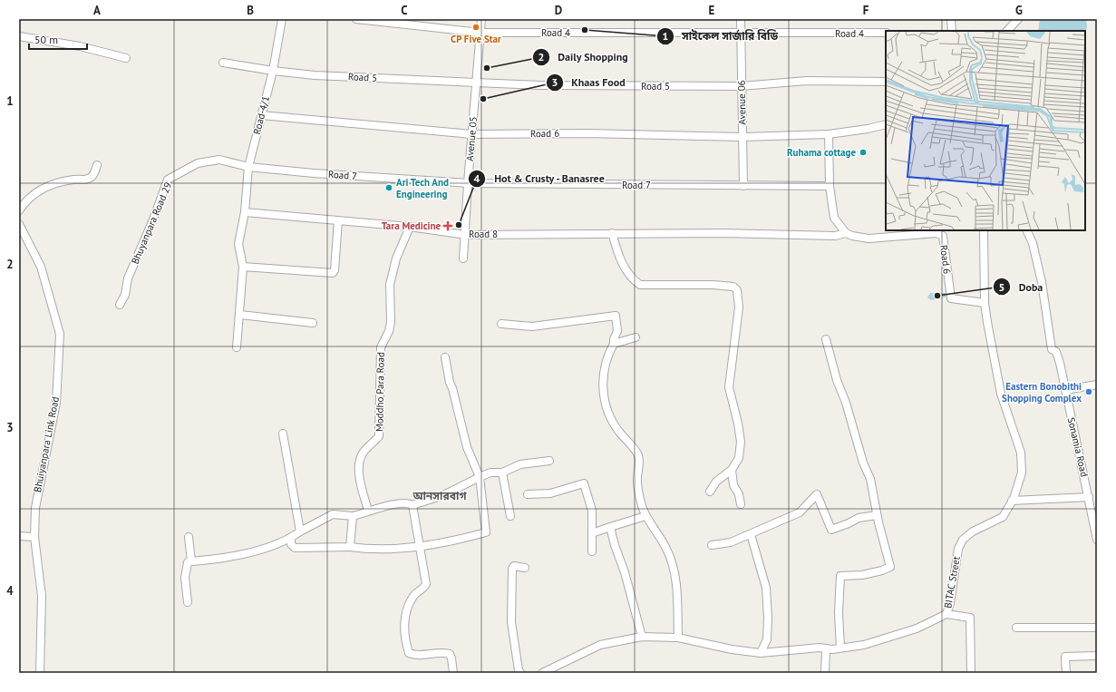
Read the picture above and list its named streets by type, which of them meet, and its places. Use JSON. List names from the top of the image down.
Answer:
{
  "streets": {
    "street": [
      "Road 4",
      "Road 5",
      "Avenue 06",
      "Road-4/1",
      "Road 6",
      "Avenue 05",
      "Road 7",
      "Bhuyanpara Road 29",
      "Road 8",
      "Moddho Para Road",
      "Bhuiyanpara Link Road",
      "Sonamia Road",
      "BITAC Street"
    ]
  },
  "crossings": [
    ["Road 4", "Avenue 06"],
    ["Road 4", "Avenue 05"],
    ["Road 5", "Avenue 06"],
    ["Road 5", "Road-4/1"],
    ["Road 5", "Avenue 05"],
    ["Avenue 06", "Road 6"],
    ["Avenue 06", "Road 7"],
    ["Road-4/1", "Road 6"],
    ["Road-4/1", "Road 7"],
    ["Road-4/1", "Bhuyanpara Road 29"],
    ["Road-4/1", "Road 8"],
    ["Road 6", "Avenue 05"],
    ["Road 6", "Road 8"],
    ["Road 6", "BITAC Street"],
    ["Avenue 05", "Road 7"],
    ["Avenue 05", "Road 8"],
    ["Road 7", "Bhuyanpara Road 29"],
    ["Road 8", "Moddho Para Road"]
  ],
  "districts": ["আনসারবাগ"],
  "places": {
    "other": [
      "CP Five Star",
      "সাইকেল সার্জারি বিডি",
      "Daily Shopping",
      "Khaas Food",
      "Ruhama cottage",
      "Ari Tech And Engineering",
      "Hot & Crusty - Banasree",
      "Doba",
      "Eastern Bonobithi Shopping Complex"
    ],
    "health": ["Tara Medicine"]
  },
  "scale_bar": "50 m",
  "grid": {
    "columns": [
      "A",
      "B",
      "C",
      "D",
      "E",
      "F",
      "G"
    ],
    "rows": [
      "1",
      "2",
      "3",
      "4"
    ]
  }
}
